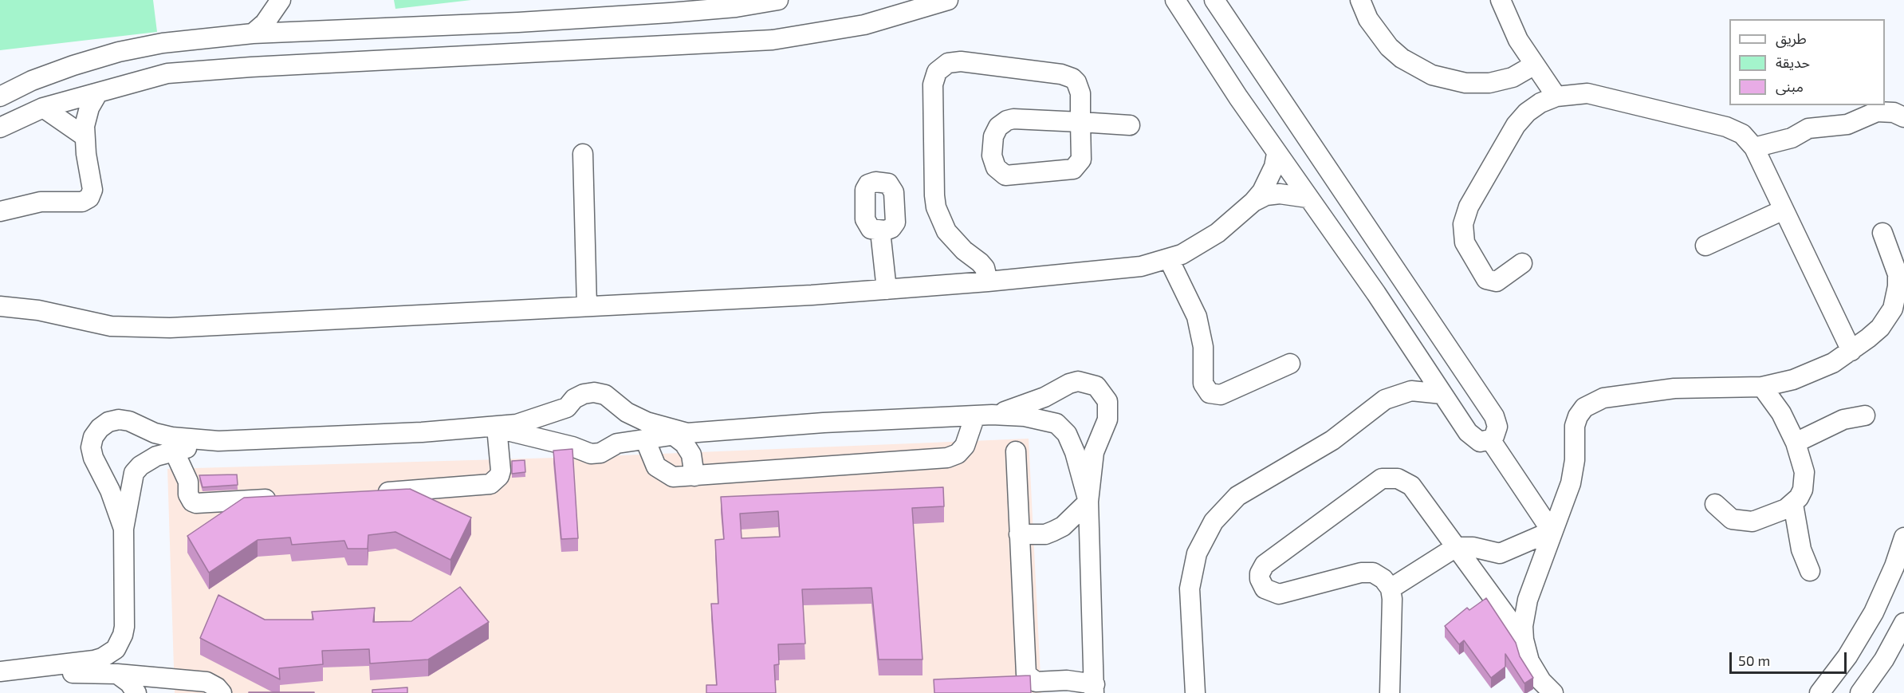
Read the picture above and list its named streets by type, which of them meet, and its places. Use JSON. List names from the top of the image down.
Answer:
{
  "legend": ["طريق", "حديقة", "مبنى"],
  "scale_bar": "50 m"
}
